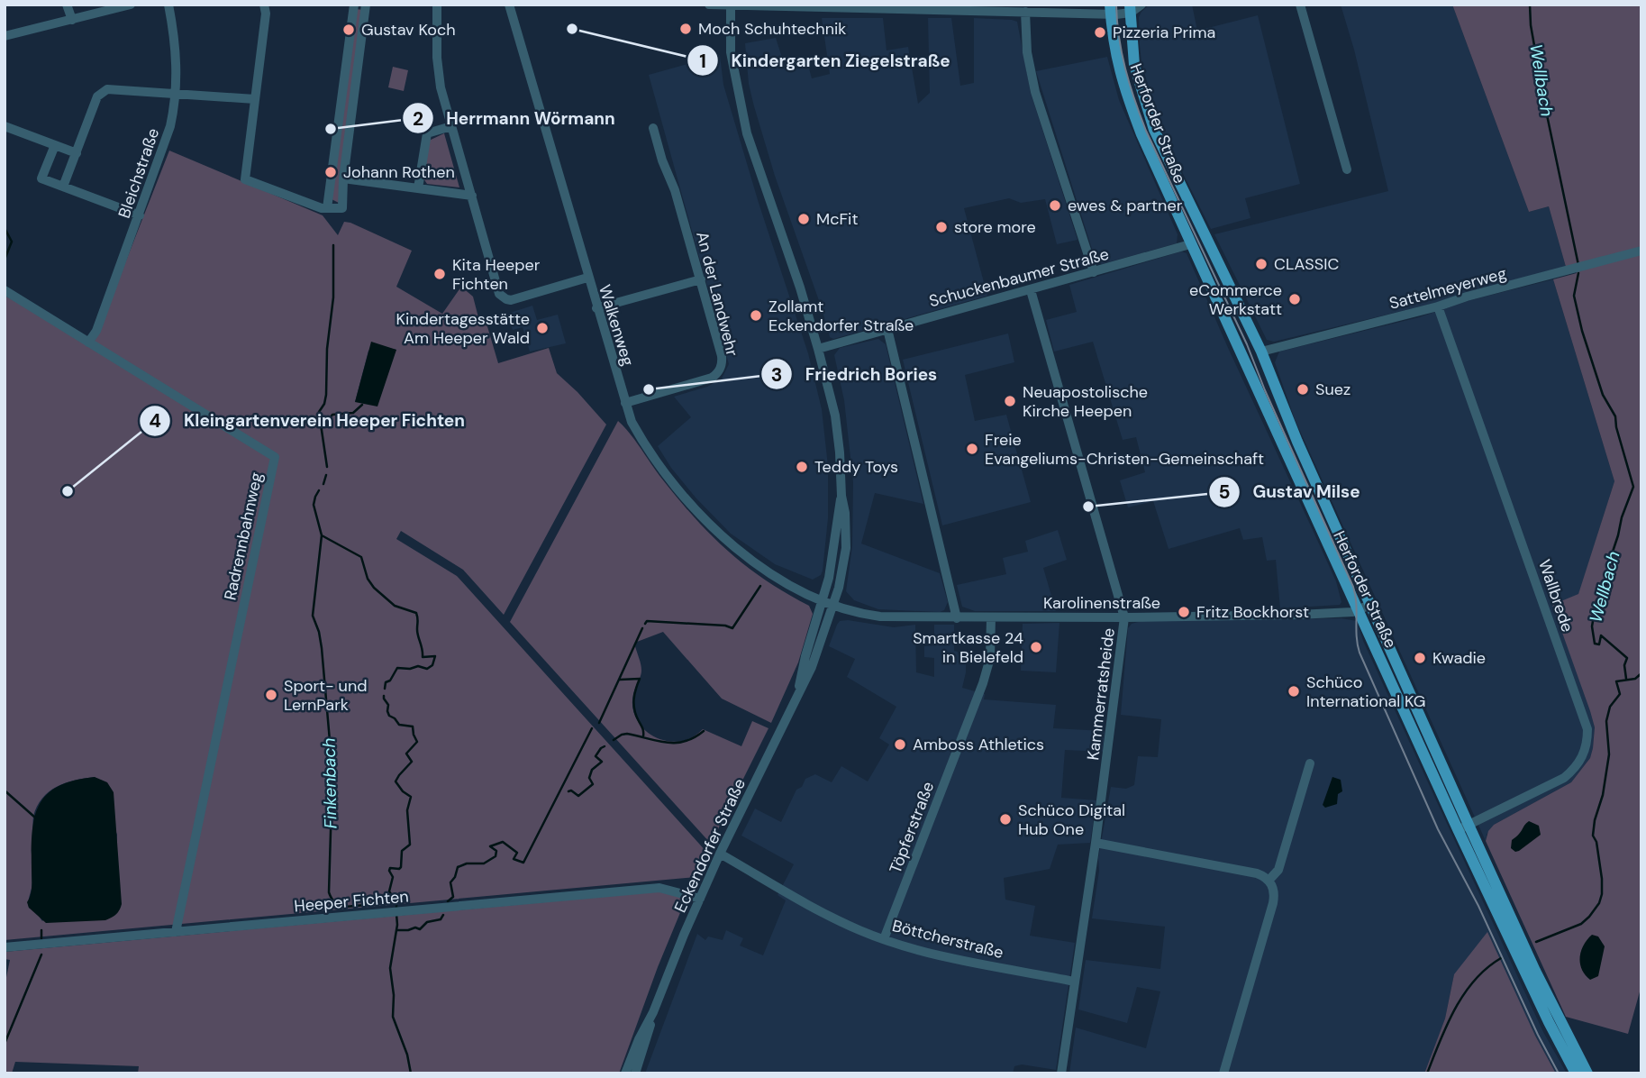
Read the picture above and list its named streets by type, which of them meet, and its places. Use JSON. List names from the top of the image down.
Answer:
{
  "streets": {
    "main road": ["Herforder Straße"],
    "street": [
      "Bleichstraße",
      "Schuckenbaumer Straße",
      "Sattelmeyerweg",
      "An der Landwehr",
      "Walkenweg",
      "Radrennbahnweg",
      "Wallbrede",
      "Karolinenstraße",
      "Kammerratsheide",
      "Töpferstraße",
      "Eckendorfer Straße",
      "Heeper Fichten",
      "Böttcherstraße"
    ]
  },
  "crossings": [
    ["Herforder Straße", "Schuckenbaumer Straße"],
    ["Herforder Straße", "Sattelmeyerweg"],
    ["Herforder Straße", "Wallbrede"],
    ["Herforder Straße", "Karolinenstraße"],
    ["Bleichstraße", "Radrennbahnweg"],
    ["Schuckenbaumer Straße", "Kammerratsheide"],
    ["Schuckenbaumer Straße", "Eckendorfer Straße"],
    ["Sattelmeyerweg", "Wallbrede"],
    ["An der Landwehr", "Walkenweg"],
    ["Walkenweg", "Karolinenstraße"],
    ["Walkenweg", "Eckendorfer Straße"],
    ["Radrennbahnweg", "Heeper Fichten"],
    ["Karolinenstraße", "Kammerratsheide"],
    ["Karolinenstraße", "Töpferstraße"],
    ["Karolinenstraße", "Eckendorfer Straße"],
    ["Kammerratsheide", "Böttcherstraße"],
    ["Töpferstraße", "Böttcherstraße"],
    ["Eckendorfer Straße", "Heeper Fichten"],
    ["Eckendorfer Straße", "Böttcherstraße"]
  ],
  "water": ["Wellbach", "Finkenbach"],
  "places": [
    "Kindergarten Ziegelstraße",
    "Moch Schuhtechnik",
    "Gustav Koch",
    "Pizzeria Prima",
    "Herrmann Wörmann",
    "Johann Rothen",
    "ewes & partner",
    "McFit",
    "store more",
    "CLASSIC",
    "Kita Heeper Fichten",
    "eCommerce Werkstatt",
    "Zollamt Eckendorfer Straße",
    "Kindertagesstätte Am Heeper Wald",
    "Friedrich Bories",
    "Suez",
    "Neuapostolische Kirche Heepen",
    "Freie Evangeliums-Christen-Gemeinschaft",
    "Teddy Toys",
    "Kleingartenverein Heeper Fichten",
    "Gustav Milse",
    "Fritz Bockhorst",
    "Smartkasse 24 in Bielefeld",
    "Kwadie",
    "Schüco International KG",
    "Sport- und LernPark",
    "Amboss Athletics",
    "Schüco Digital Hub One"
  ]
}
